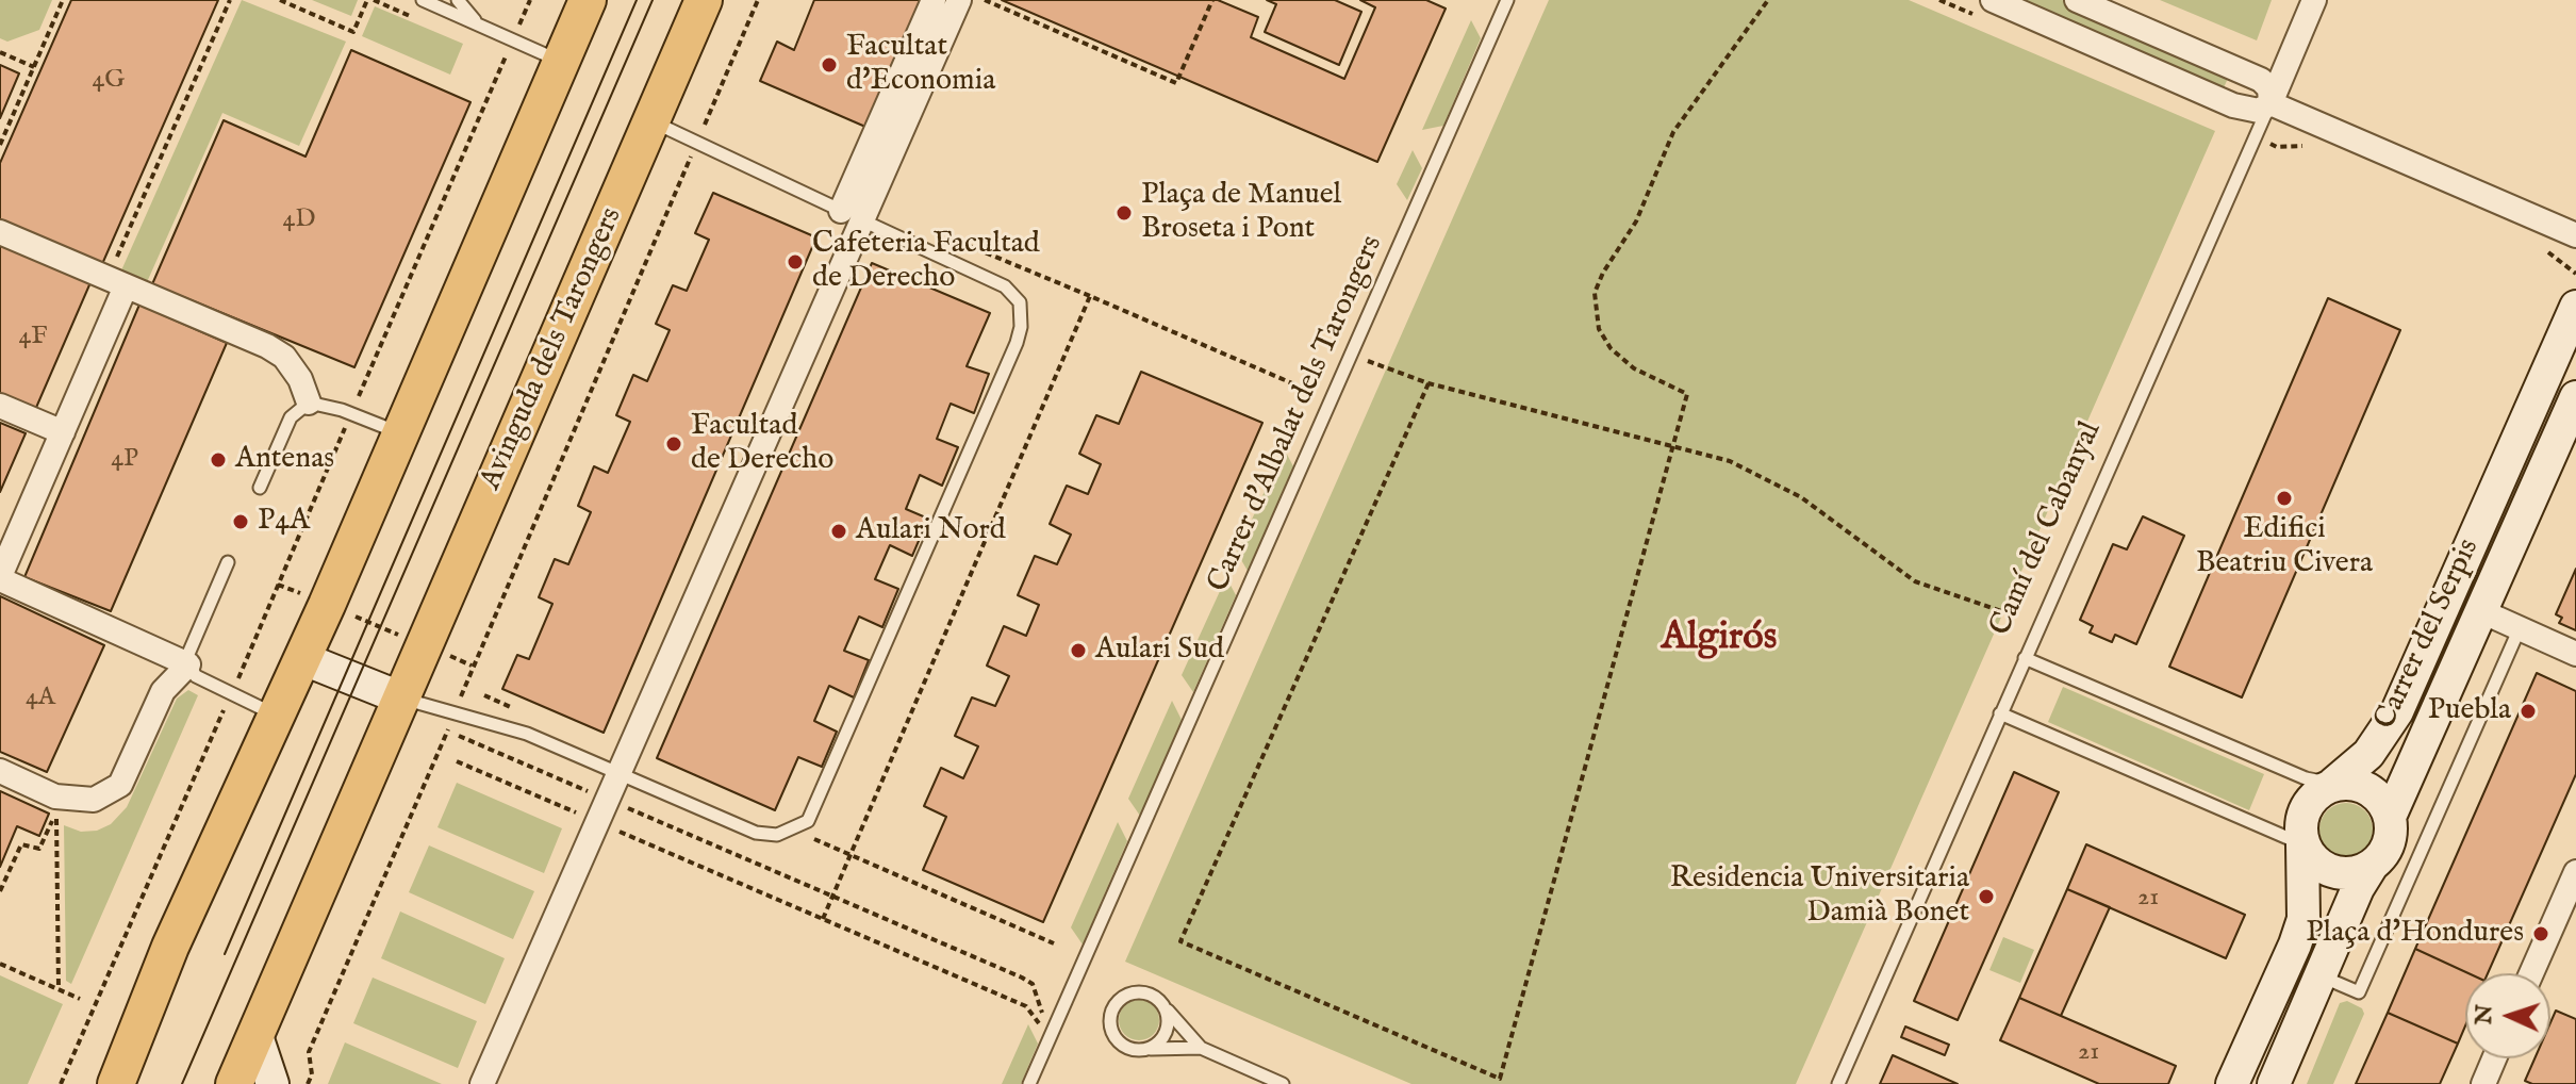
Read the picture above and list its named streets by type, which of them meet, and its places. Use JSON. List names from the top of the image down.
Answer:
{
  "streets": {
    "main road": ["Avinguda dels Tarongers"],
    "street": ["Camí del Cabanyal", "Carrer del Serpis"],
    "lane": ["Carrer d'Albalat dels Tarongers"]
  },
  "districts": ["Algirós"],
  "places": [
    "Facultat d'Economia",
    "Plaça de Manuel Broseta i Pont",
    "Cafeteria Facultad de Derecho",
    "Facultad de Derecho",
    "Antenas",
    "Edifici Beatriu Civera",
    "P4A",
    "Aulari Nord",
    "Aulari Sud",
    "Puebla",
    "Residencia Universitaria Damià Bonet",
    "Plaça d'Hondures"
  ],
  "house_numbers": [
    "4G",
    "4D",
    "4F",
    "4P",
    "4A",
    "21",
    "21"
  ],
  "north": "left"
}
